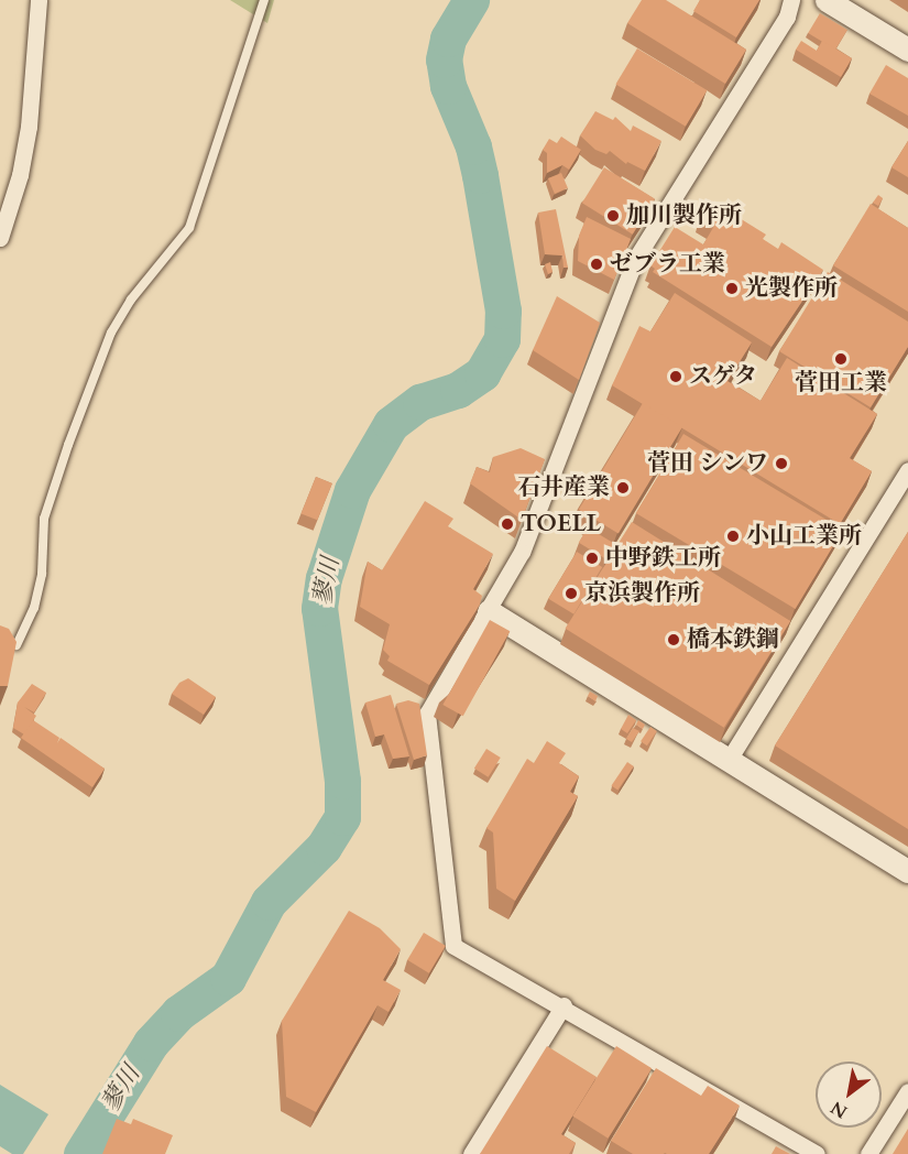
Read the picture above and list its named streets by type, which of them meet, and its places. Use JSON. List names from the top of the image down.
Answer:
{
  "water": ["蓼川"],
  "places": [
    "加川製作所",
    "ゼブラ工業",
    "光製作所",
    "菅田工業",
    "スゲタ",
    "菅田 シンワ",
    "石井産業",
    "TOELL",
    "小山工業所",
    "中野鉄工所",
    "京浜製作所",
    "橋本鉄鋼"
  ],
  "north": "bottom left"
}
